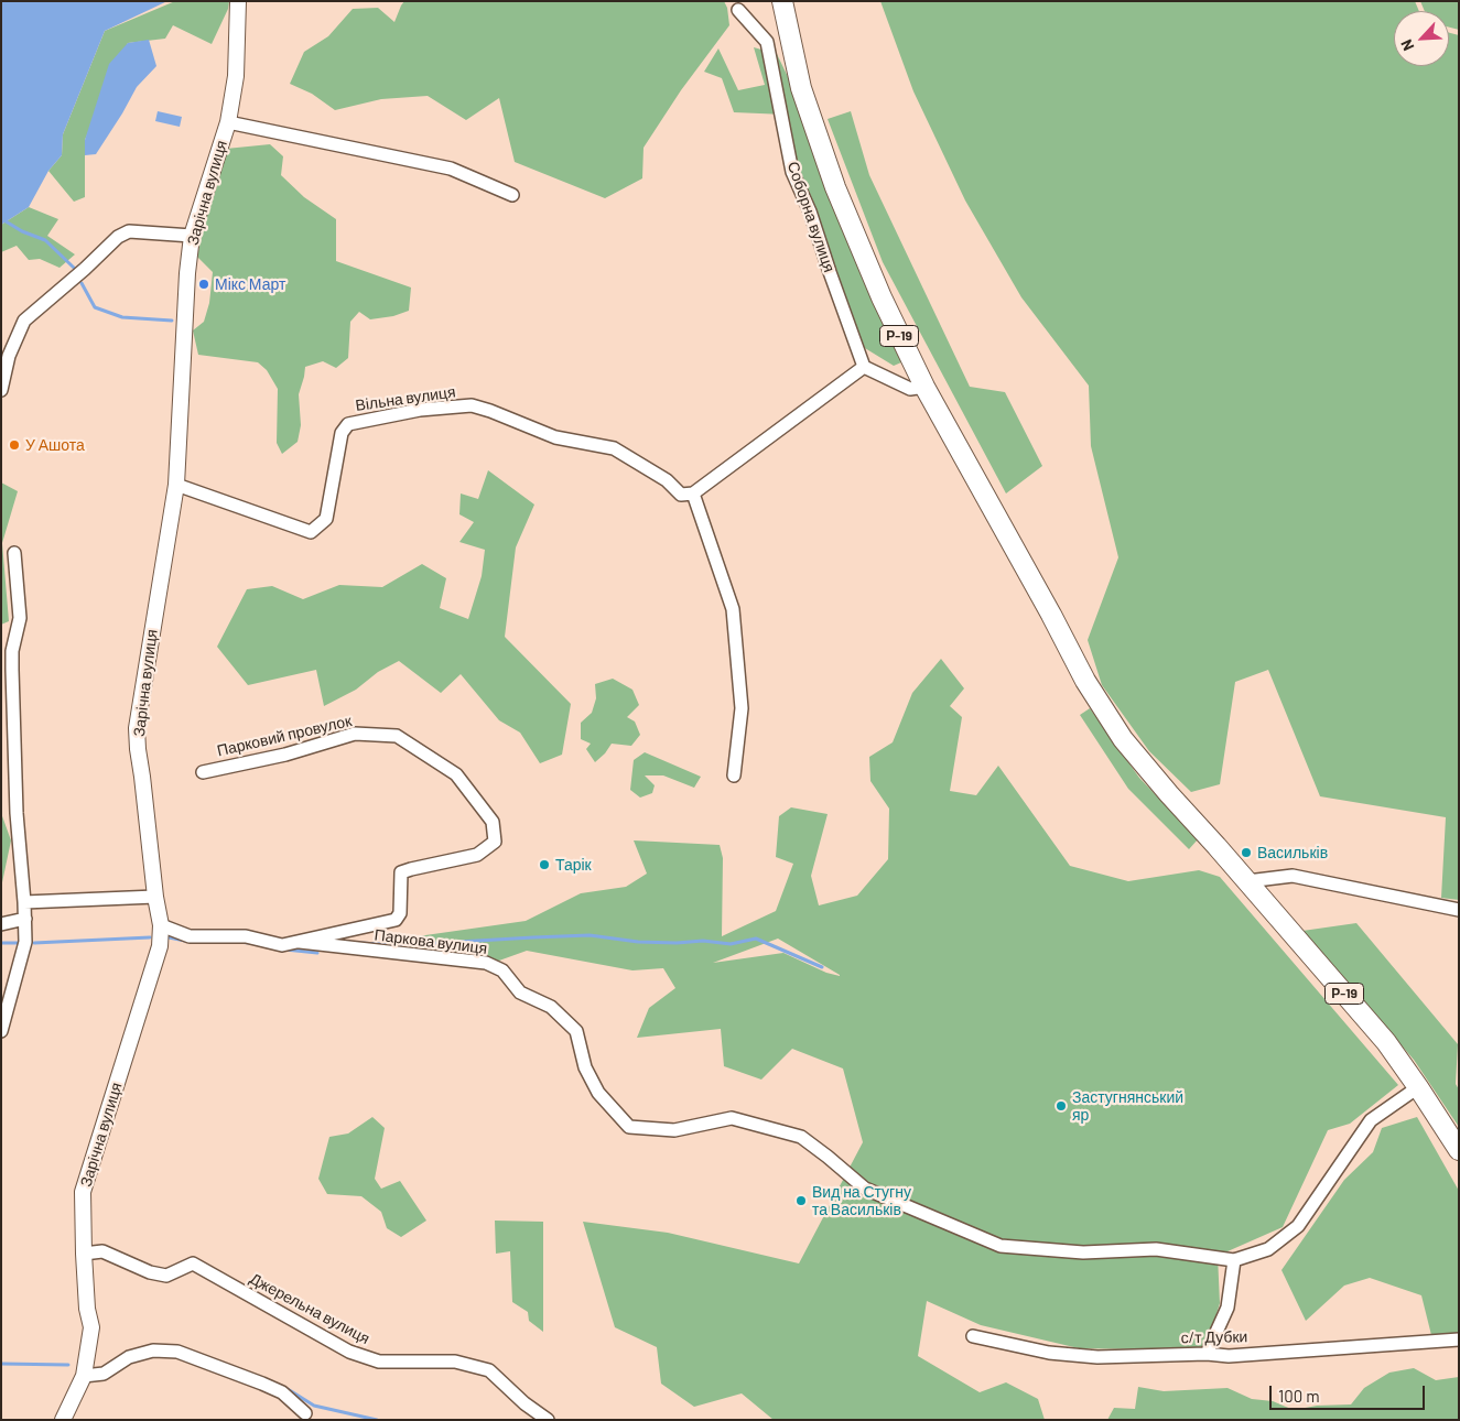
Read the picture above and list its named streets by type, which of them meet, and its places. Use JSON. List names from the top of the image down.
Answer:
{
  "streets": {
    "main road": ["Р-19"],
    "street": [
      "Зарічна вулиця",
      "Соборна вулиця",
      "Вільна вулиця",
      "Парковий провулок",
      "Паркова вулиця",
      "Джерельна вулиця",
      "с/т Дубки"
    ]
  },
  "crossings": [
    ["Зарічна вулиця", "Вільна вулиця"],
    ["Зарічна вулиця", "Парковий провулок"],
    ["Зарічна вулиця", "Джерельна вулиця"],
    ["Парковий провулок", "Паркова вулиця"]
  ],
  "places": [
    "Мікс Март",
    "У Ашота",
    "Васильків",
    "Тарік",
    "Застугнянський яр",
    "Вид на Стугну та Васильків"
  ],
  "scale_bar": "100 m",
  "north": "bottom left"
}
